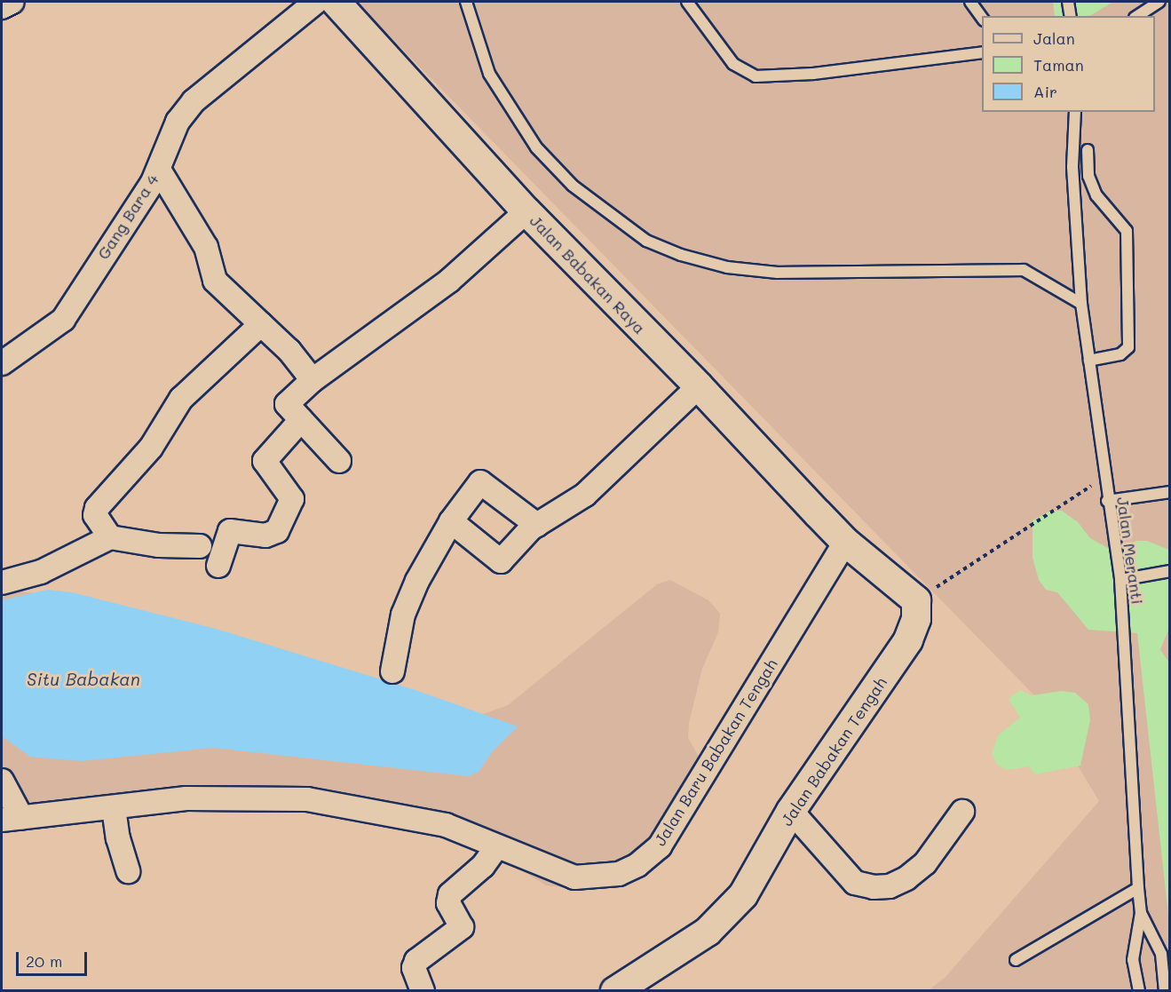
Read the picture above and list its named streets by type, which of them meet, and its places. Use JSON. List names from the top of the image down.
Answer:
{
  "streets": {
    "street": [
      "Gang Bara 4",
      "Jalan Babakan Raya",
      "Jalan Babakan Tengah",
      "Jalan Baru Babakan Tengah"
    ],
    "lane": ["Jalan Meranti"]
  },
  "crossings": [
    ["Jalan Babakan Raya", "Jalan Baru Babakan Tengah"]
  ],
  "water": ["Situ Babakan"],
  "legend": ["Jalan", "Taman", "Air"],
  "scale_bar": "20 m"
}
